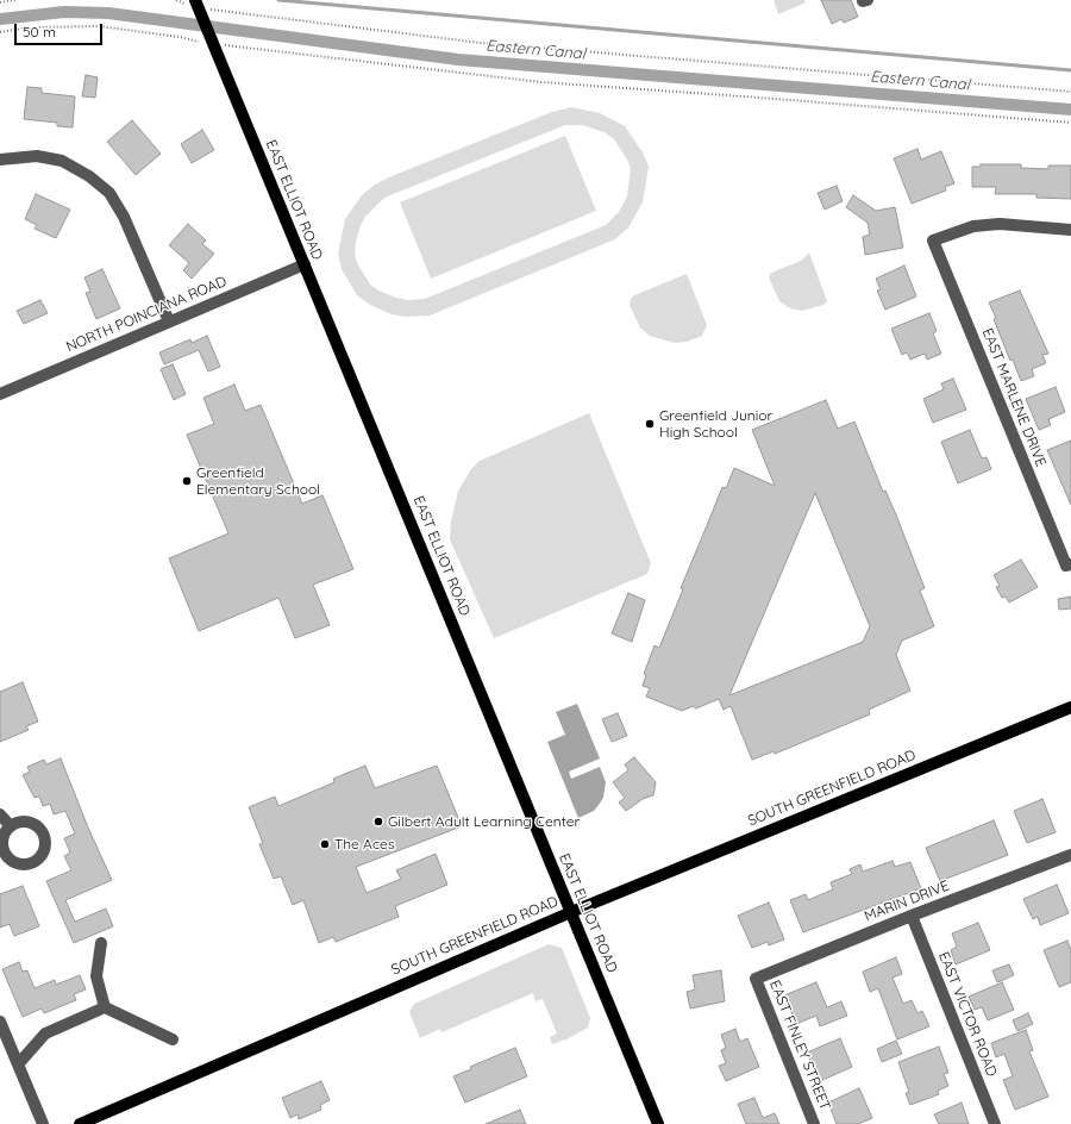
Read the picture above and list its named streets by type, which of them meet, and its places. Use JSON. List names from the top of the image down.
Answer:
{
  "streets": {
    "main road": ["EAST ELLIOT ROAD", "SOUTH GREENFIELD ROAD"],
    "street": [
      "NORTH POINCIANA ROAD",
      "EAST MARLENE DRIVE",
      "MARIN DRIVE",
      "EAST VICTOR ROAD",
      "EAST FINLEY STREET"
    ]
  },
  "crossings": [
    ["EAST ELLIOT ROAD", "NORTH POINCIANA ROAD"],
    ["EAST ELLIOT ROAD", "SOUTH GREENFIELD ROAD"],
    ["MARIN DRIVE", "EAST VICTOR ROAD"],
    ["MARIN DRIVE", "EAST FINLEY STREET"]
  ],
  "water": ["Eastern Canal"],
  "places": [
    "Greenfield Junior High School",
    "Greenfield Elementary School",
    "Gilbert Adult Learning Center",
    "The Aces"
  ],
  "scale_bar": "50 m"
}
